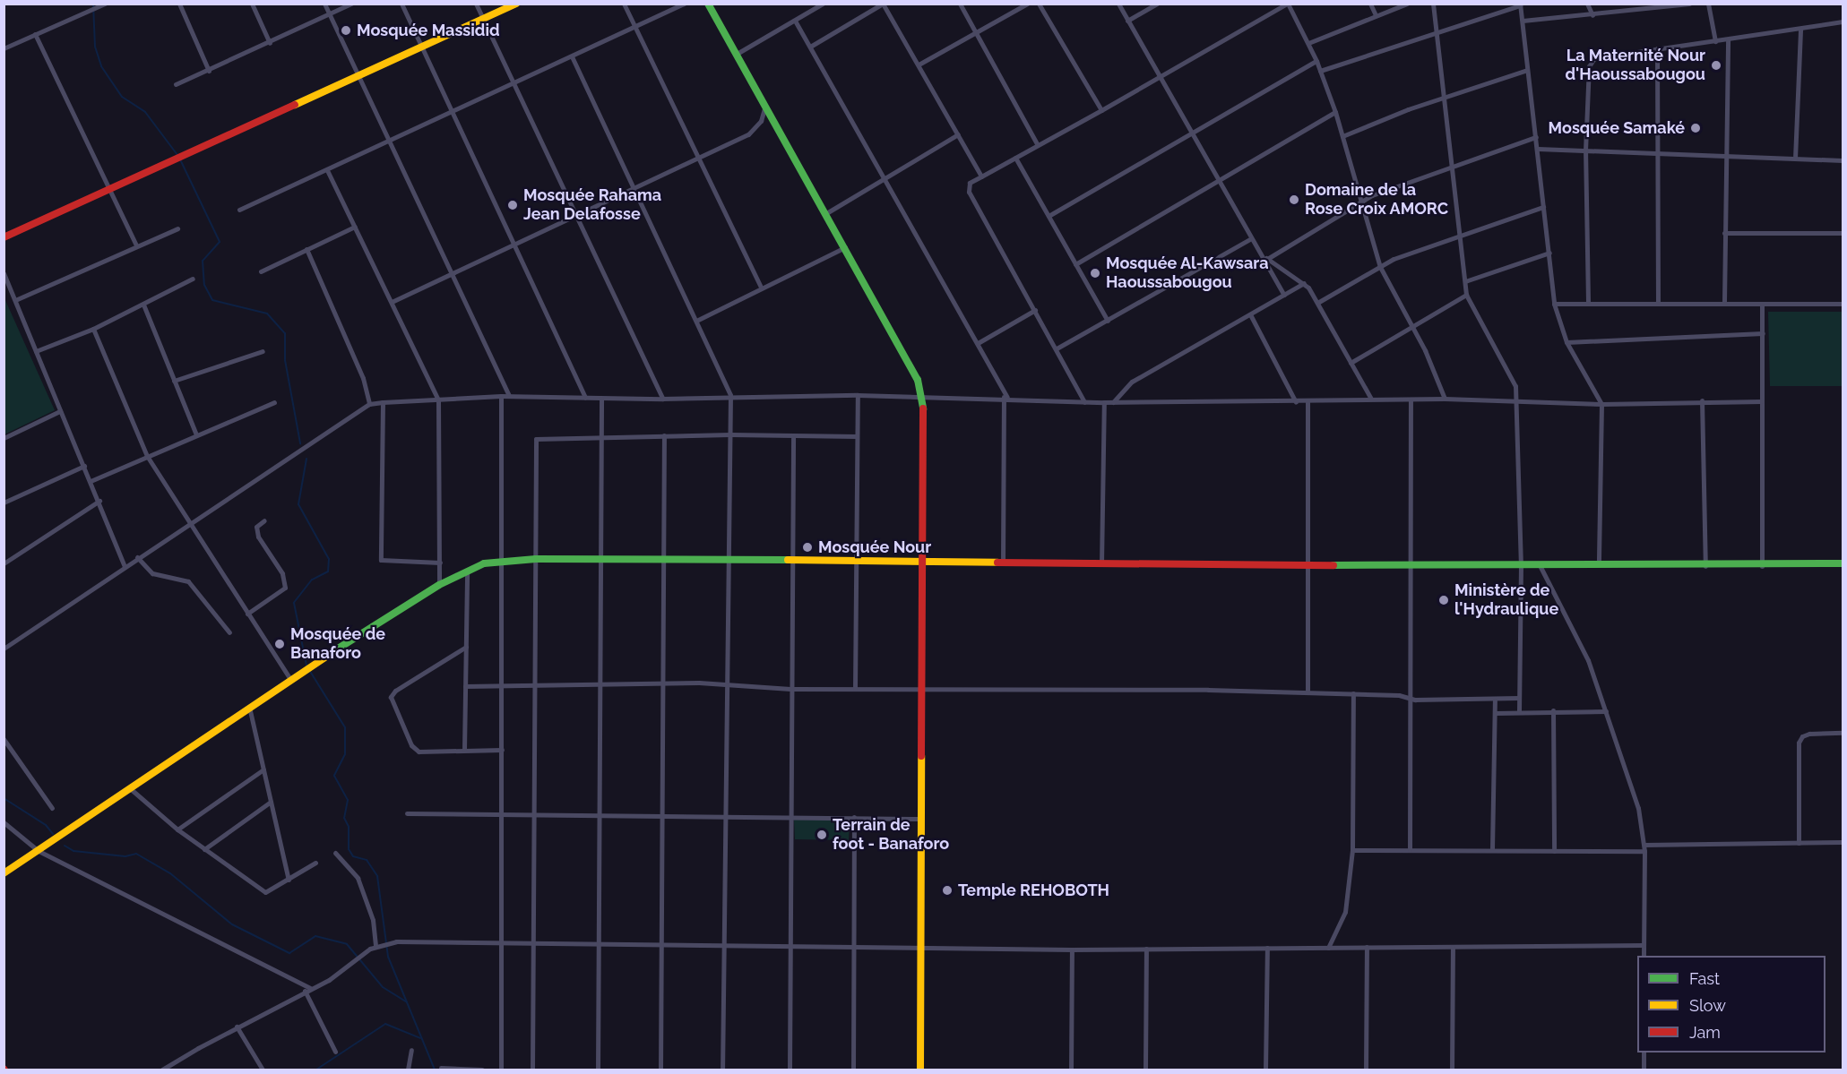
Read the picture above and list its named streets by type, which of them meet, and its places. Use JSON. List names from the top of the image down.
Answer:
{
  "places": [
    "Mosquée Massidid",
    "La Maternité Nour d'Haoussabougou",
    "Mosquée Samaké",
    "Domaine de la Rose Croix AMORC",
    "Mosquée Rahama Jean Delafosse",
    "Mosquée Al-Kawsara Haoussabougou",
    "Mosquée Nour",
    "Ministère de l'Hydraulique",
    "Mosquée de Banaforo",
    "Terrain de foot - Banaforo",
    "Temple REHOBOTH"
  ],
  "legend": ["Fast", "Slow", "Jam"]
}
